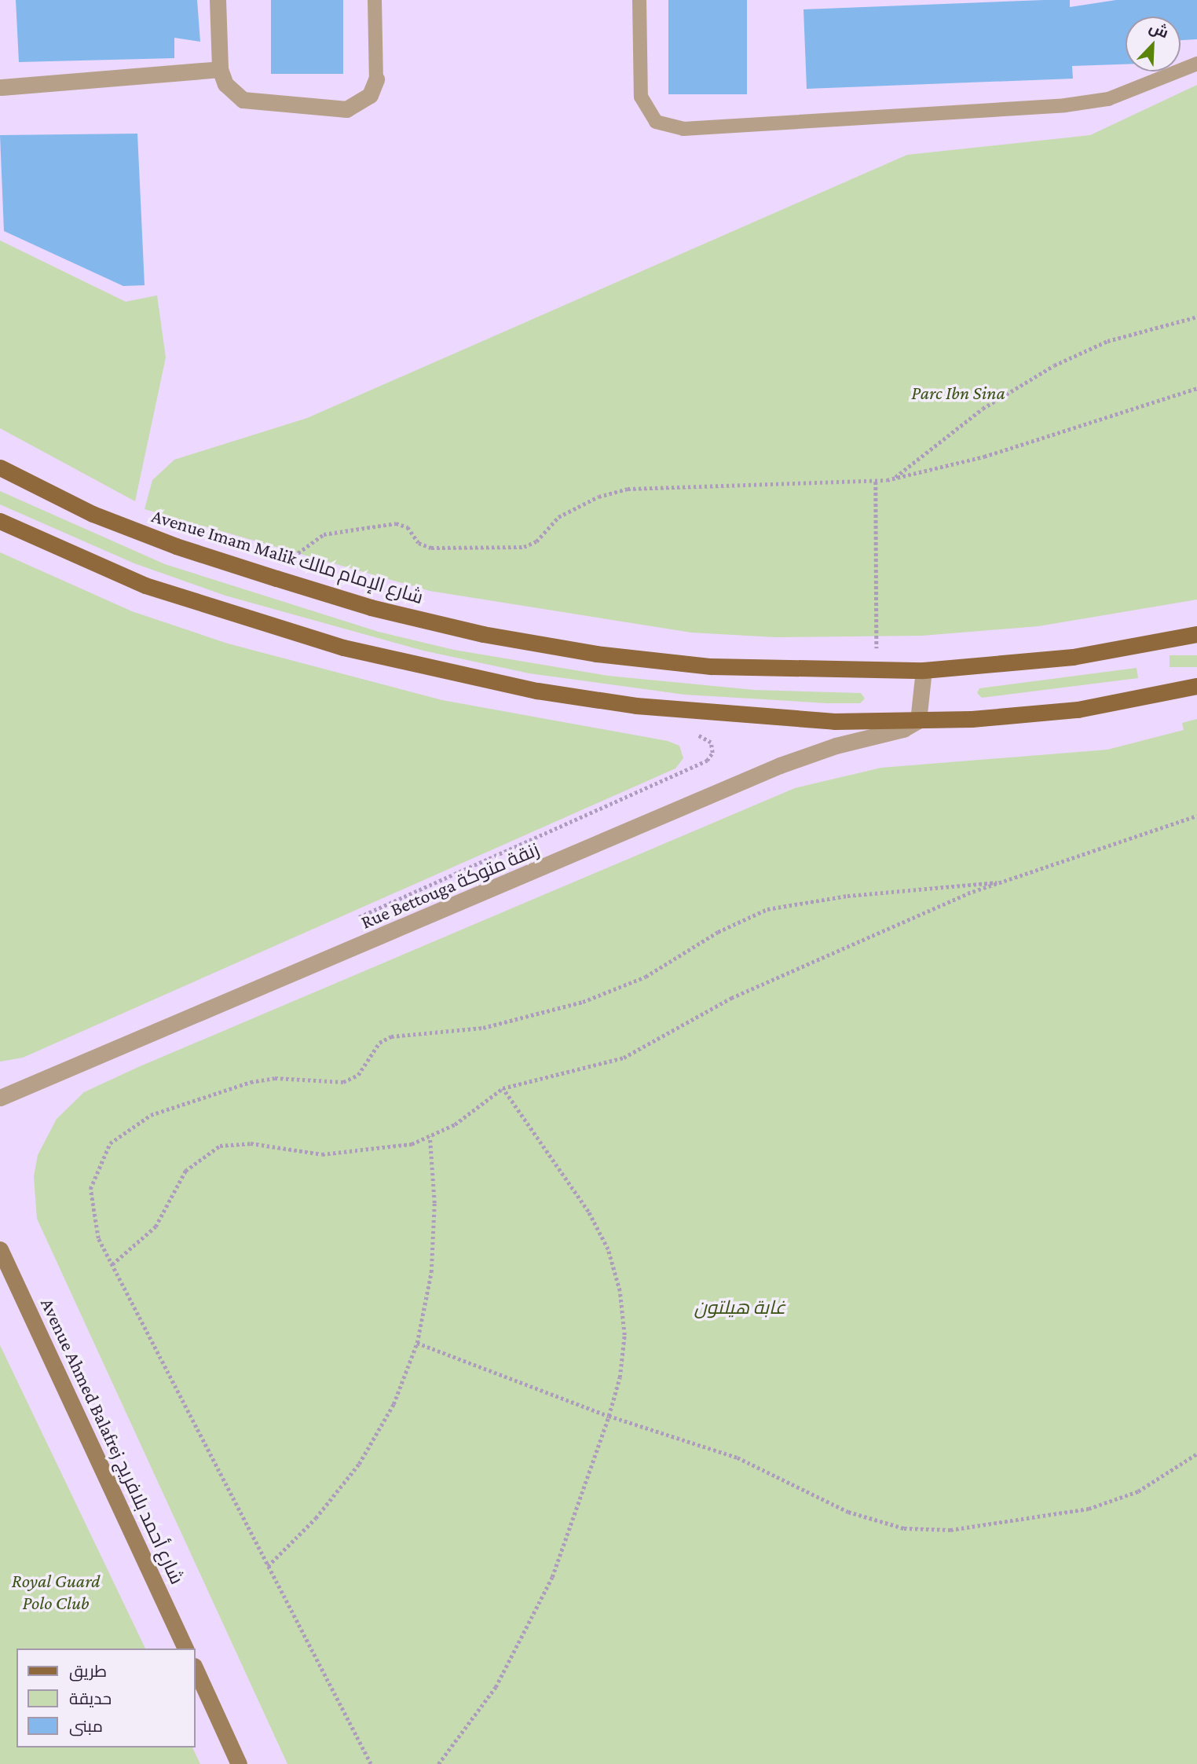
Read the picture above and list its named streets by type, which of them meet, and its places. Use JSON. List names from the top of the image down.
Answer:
{
  "streets": {
    "main road": ["Avenue Imam Malik شارع الإمام مالك", "Avenue Ahmed Balafrej شارع أحمد بلافريج"],
    "street": ["Rue Bettouga زنقة متوكة"]
  },
  "parks": ["Parc Ibn Sina", "غابة هيلتون", "Royal Guard Polo Club"],
  "legend": ["طريق", "حديقة", "مبنى"],
  "north": "top right"
}
